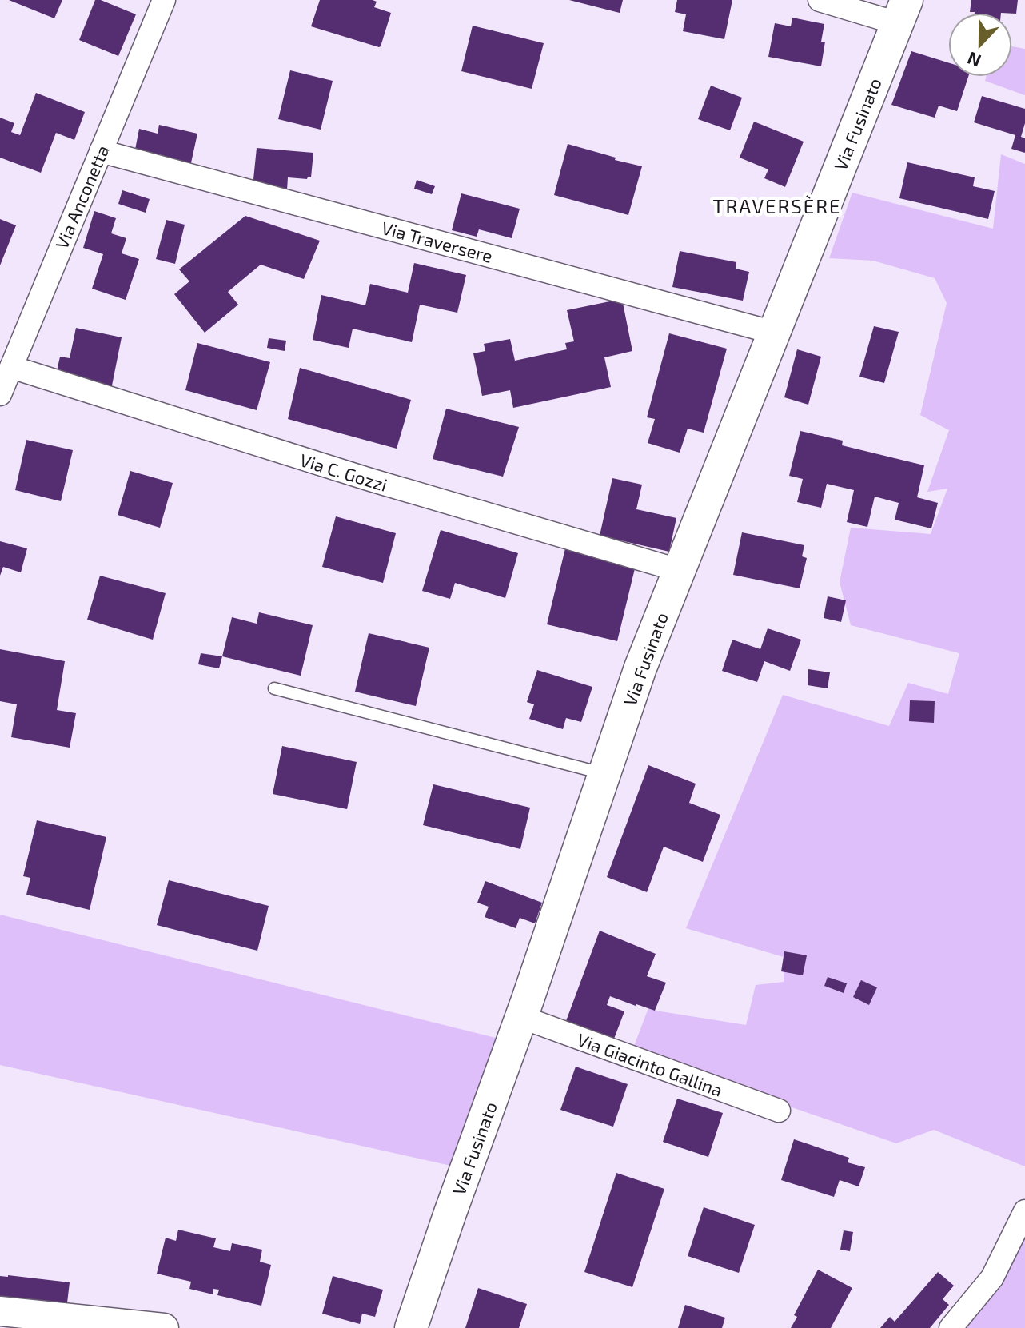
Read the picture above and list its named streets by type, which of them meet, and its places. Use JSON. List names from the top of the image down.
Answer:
{
  "streets": {
    "main road": ["Via Fusinato"],
    "street": [
      "Via Anconetta",
      "Via Traversere",
      "Via C. Gozzi",
      "Via Giacinto Gallina"
    ]
  },
  "crossings": [
    ["Via Fusinato", "Via Traversere"],
    ["Via Fusinato", "Via C. Gozzi"],
    ["Via Fusinato", "Via Giacinto Gallina"],
    ["Via Anconetta", "Via Traversere"],
    ["Via Anconetta", "Via C. Gozzi"]
  ],
  "districts": ["TRAVERSÈRE"],
  "north": "bottom"
}
